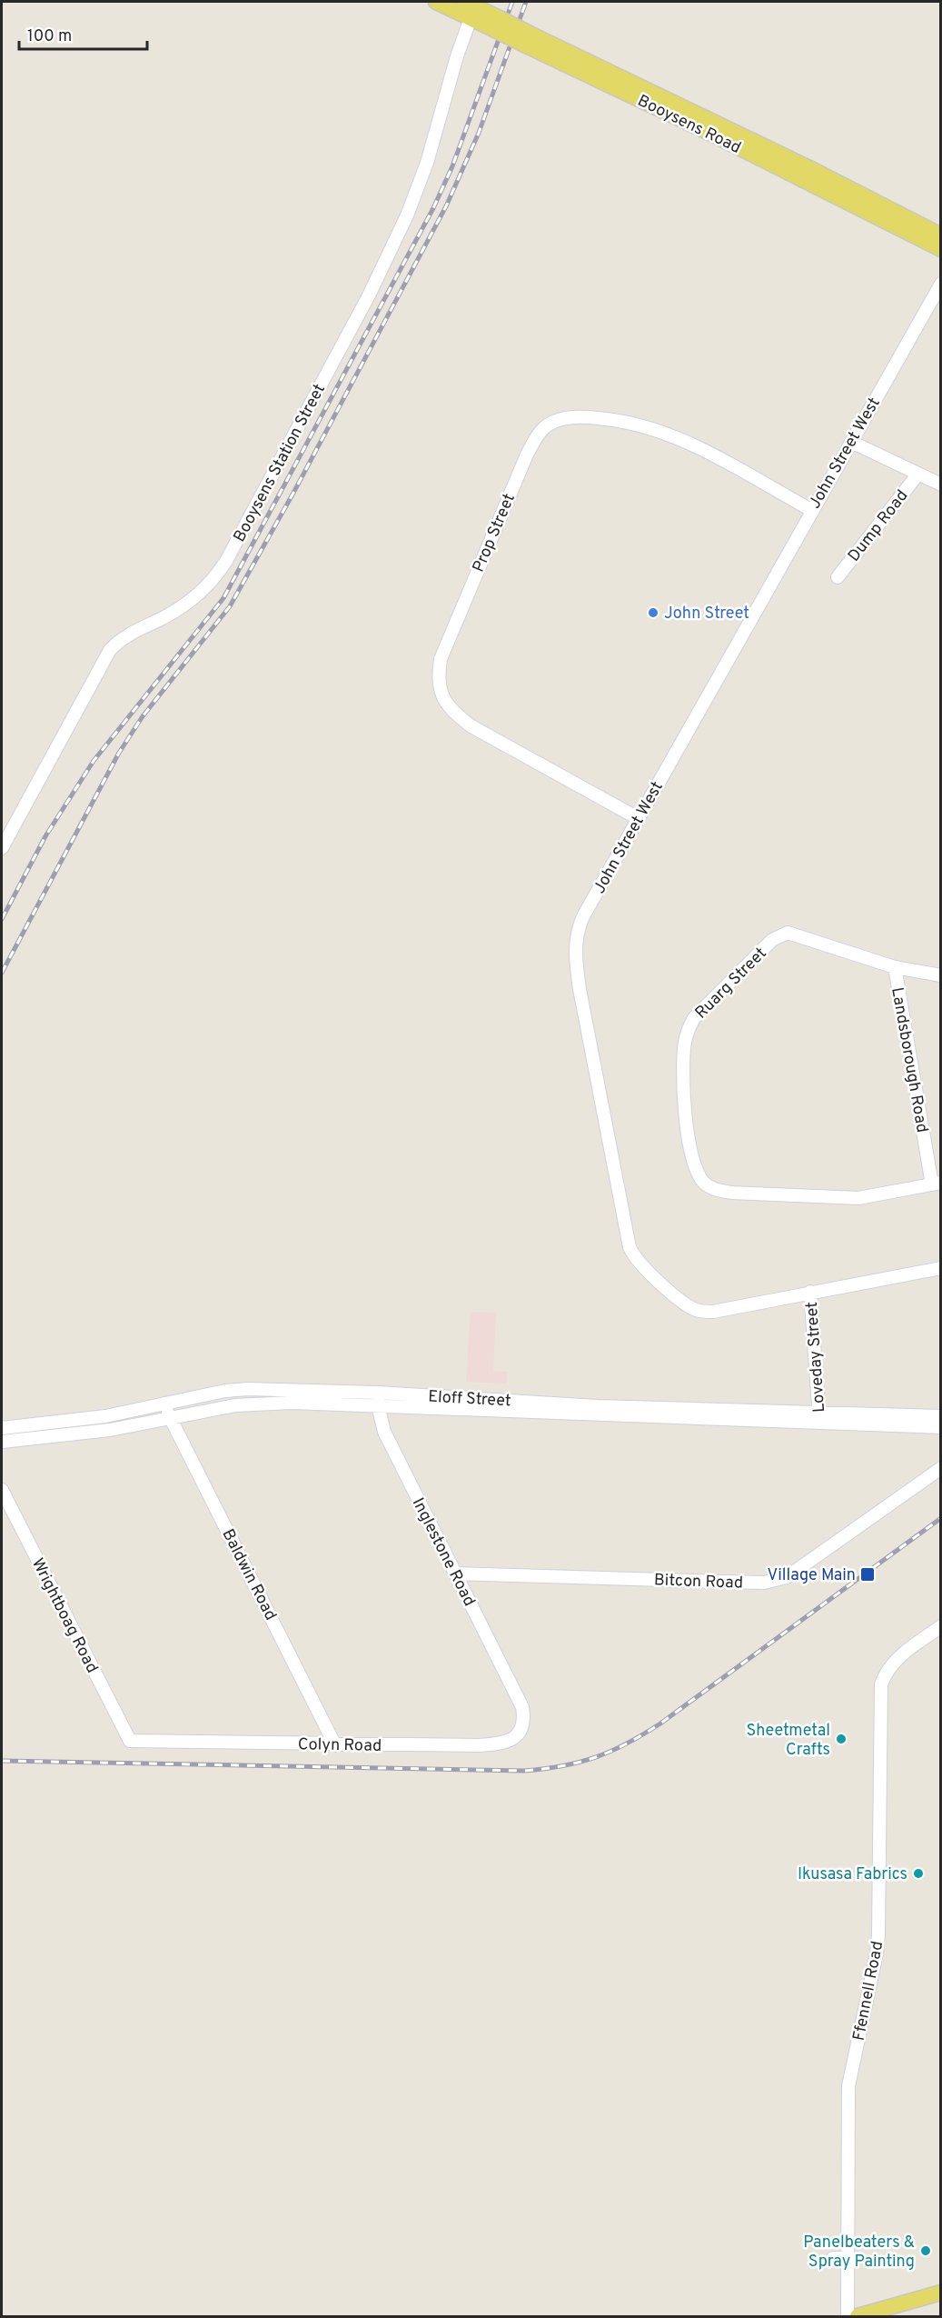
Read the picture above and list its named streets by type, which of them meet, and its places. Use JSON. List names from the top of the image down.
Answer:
{
  "streets": {
    "main road": ["Booysens Road"],
    "street": [
      "John Street West",
      "Booysens Station Street",
      "Dump Road",
      "Prop Street",
      "Ruarg Street",
      "Landsborough Road",
      "Loveday Street",
      "Eloff Street",
      "Inglestone Road",
      "Baldwin Road",
      "Bitcon Road",
      "Wrightboag Road",
      "Colyn Road",
      "Ffennell Road"
    ]
  },
  "crossings": [
    ["Booysens Road", "Booysens Station Street"],
    ["John Street West", "Prop Street"],
    ["John Street West", "Loveday Street"],
    ["Ruarg Street", "Landsborough Road"],
    ["Loveday Street", "Eloff Street"],
    ["Eloff Street", "Inglestone Road"],
    ["Eloff Street", "Baldwin Road"],
    ["Inglestone Road", "Bitcon Road"],
    ["Inglestone Road", "Colyn Road"],
    ["Baldwin Road", "Colyn Road"],
    ["Wrightboag Road", "Colyn Road"]
  ],
  "places": {
    "other": [
      "John Street",
      "Sheetmetal Crafts",
      "Ikusasa Fabrics",
      "Panelbeaters & Spray Painting"
    ],
    "transit": ["Village Main"]
  },
  "scale_bar": "100 m"
}
